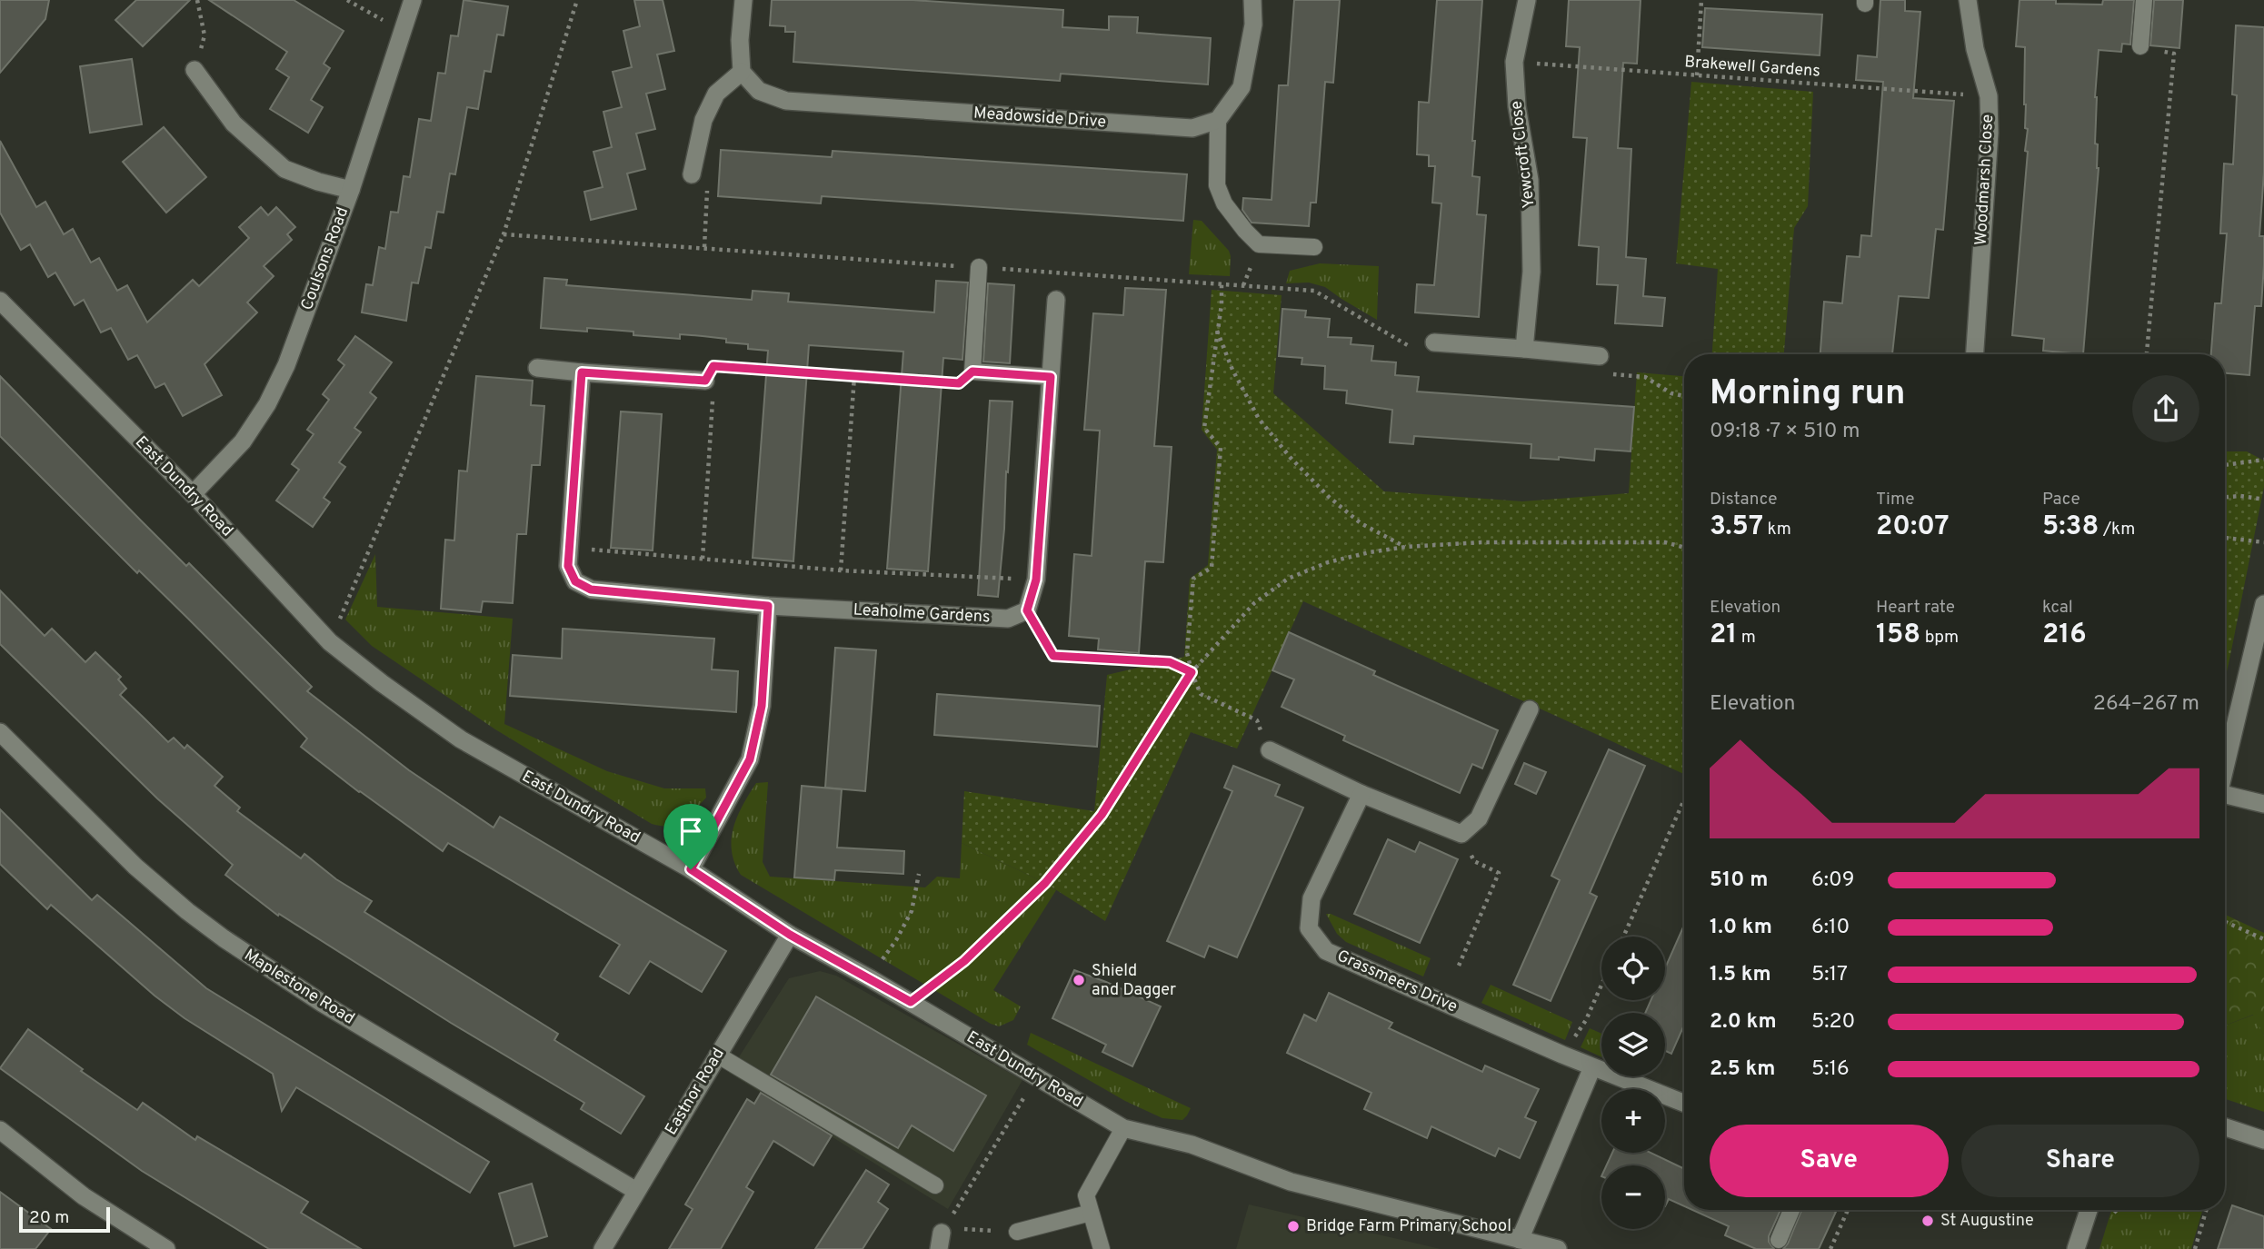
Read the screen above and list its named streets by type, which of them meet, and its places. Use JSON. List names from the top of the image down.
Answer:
{
  "streets": {
    "street": [
      "Meadowside Drive",
      "Yewcroft Close",
      "Woodmarsh Close",
      "Coulsons Road",
      "East Dundry Road",
      "Leaholme Gardens",
      "Grassmeers Drive",
      "Maplestone Road",
      "Eastnor Road"
    ],
    "path": ["Brakewell Gardens"]
  },
  "crossings": [
    ["Brakewell Gardens", "Yewcroft Close"],
    ["Brakewell Gardens", "Woodmarsh Close"],
    ["Coulsons Road", "East Dundry Road"],
    ["East Dundry Road", "Eastnor Road"],
    ["Maplestone Road", "Eastnor Road"]
  ],
  "places": ["Shield and Dagger", "St Augustine", "Bridge Farm Primary School"],
  "scale_bar": "20 m",
  "page": {
    "heading": ["Morning run", "09:18 · 7 × 510 m"],
    "stats": [
      ["Distance", "3.57 km"],
      ["Time", "20:07"],
      ["Pace", "5:38 /km"],
      ["Elevation", "21 m"],
      ["Heart rate", "158 bpm"],
      ["kcal", "216"]
    ],
    "chart": ["Elevation", "264–267 m"],
    "list": [
      {
        "name": "510 m",
        "note": "6:09"
      },
      {
        "name": "1.0 km",
        "note": "6:10"
      },
      {
        "name": "1.5 km",
        "note": "5:17"
      },
      {
        "name": "2.0 km",
        "note": "5:20"
      },
      {
        "name": "2.5 km",
        "note": "5:16"
      }
    ],
    "map_buttons": ["+", "−"],
    "buttons": ["Save", "Share"],
    "scale": "20 m"
  }
}
